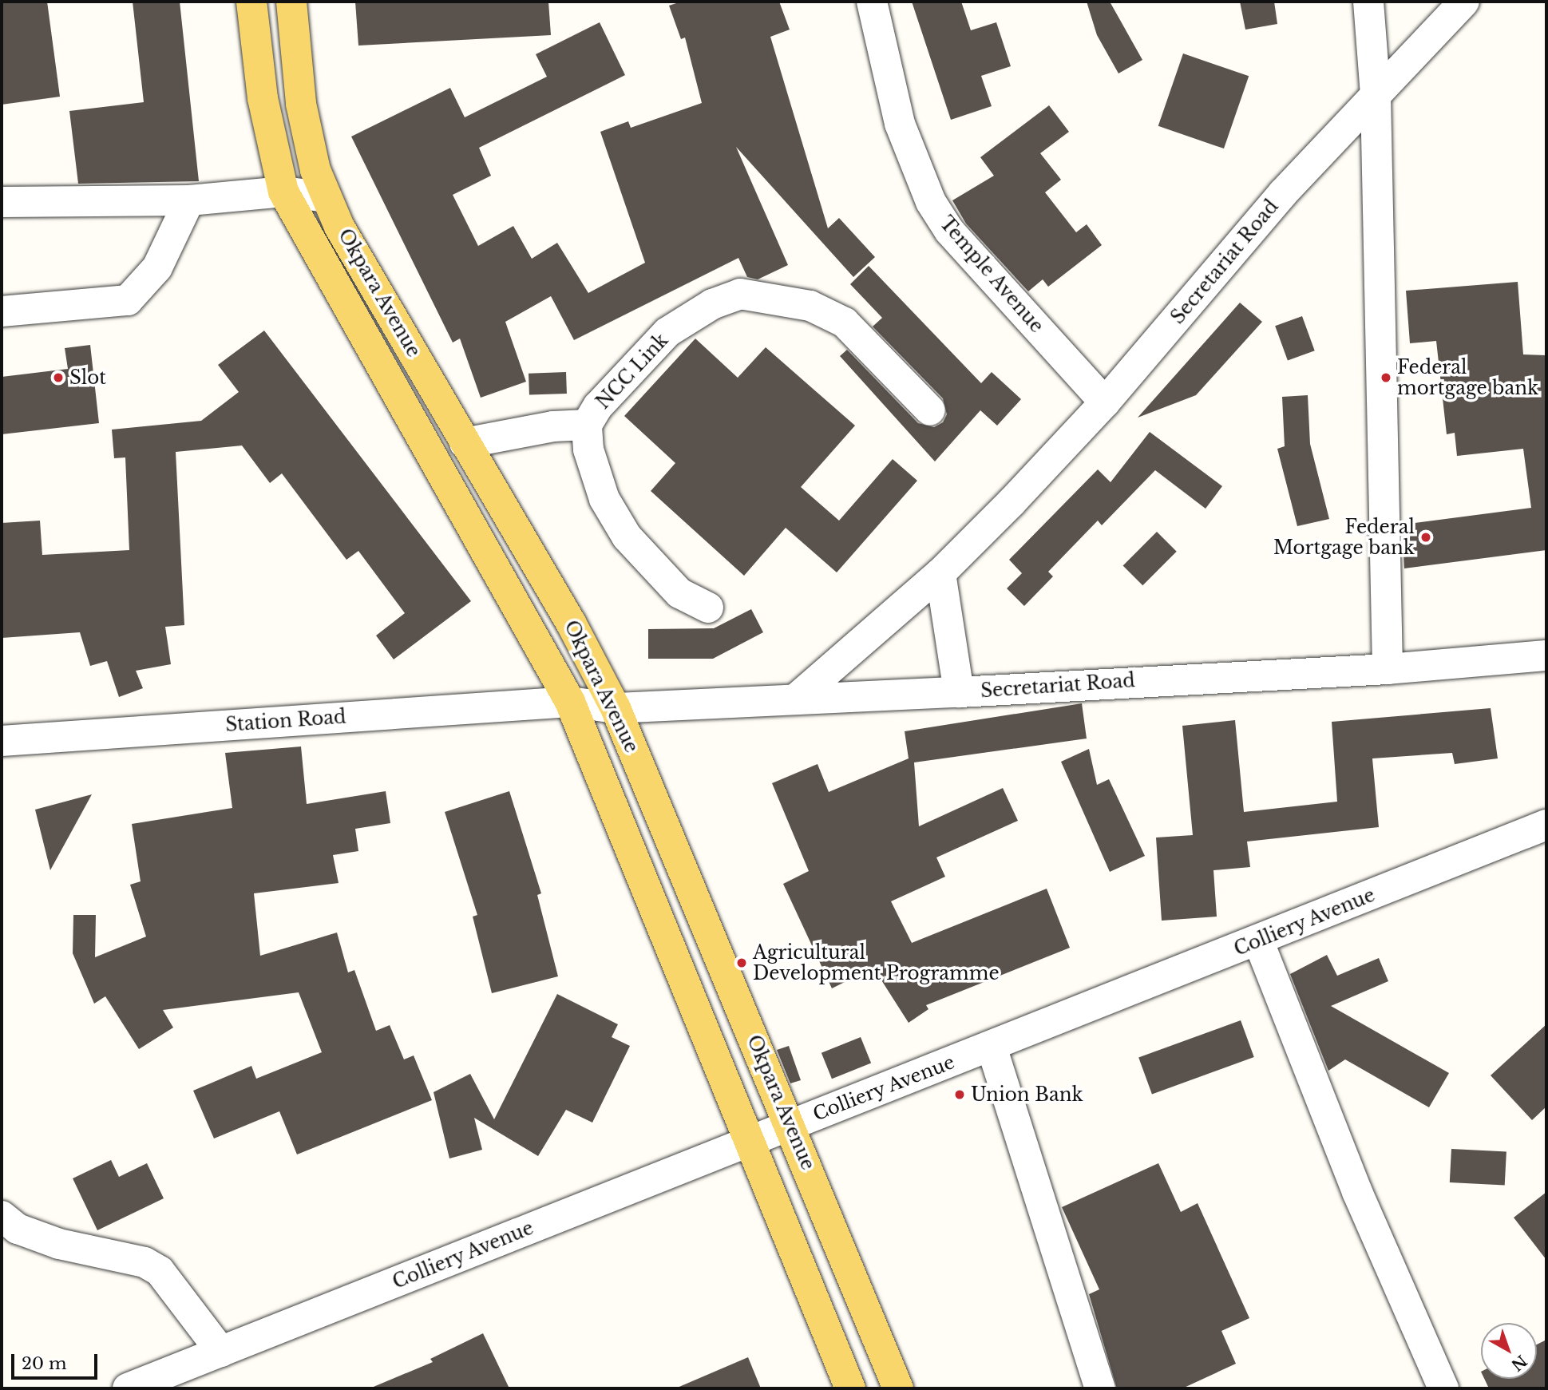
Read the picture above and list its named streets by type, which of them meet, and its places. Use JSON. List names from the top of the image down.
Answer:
{
  "streets": {
    "main road": ["Okpara Avenue"],
    "street": [
      "Secretariat Road",
      "Temple Avenue",
      "NCC Link",
      "Station Road",
      "Colliery Avenue"
    ]
  },
  "crossings": [
    ["Secretariat Road", "Temple Avenue"],
    ["Secretariat Road", "Okpara Avenue"],
    ["Secretariat Road", "Station Road"],
    ["Okpara Avenue", "Station Road"],
    ["Okpara Avenue", "Colliery Avenue"]
  ],
  "places": [
    "Slot",
    "Federal mortgage bank",
    "Federal Mortgage bank",
    "Agricultural Development Programme",
    "Union Bank"
  ],
  "scale_bar": "20 m",
  "north": "bottom right"
}
